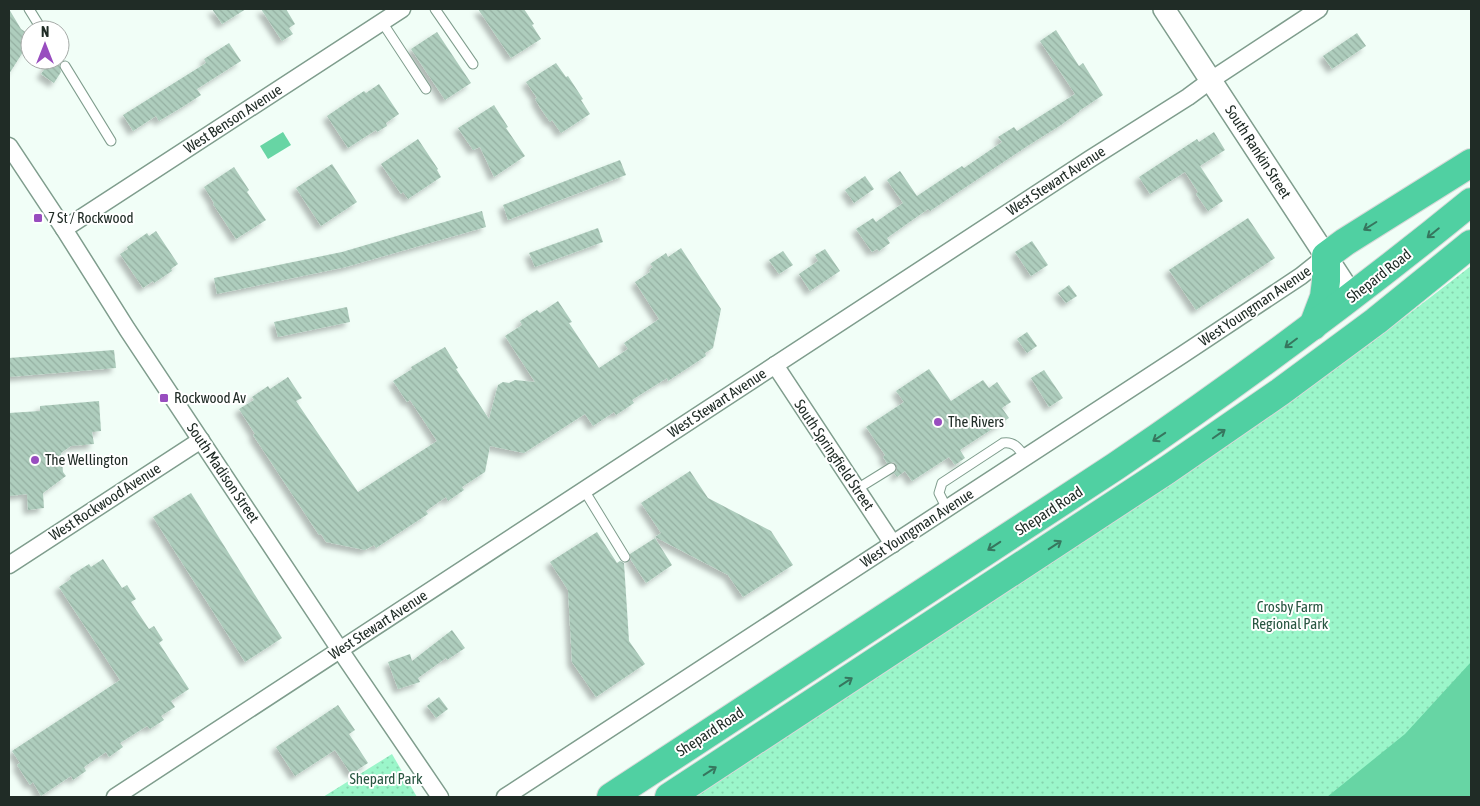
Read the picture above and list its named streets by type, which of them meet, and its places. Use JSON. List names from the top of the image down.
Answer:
{
  "streets": {
    "highway": ["Shepard Road"],
    "street": [
      "West Benson Avenue",
      "South Rankin Street",
      "West Stewart Avenue",
      "West Youngman Avenue",
      "South Springfield Street",
      "South Madison Street",
      "West Rockwood Avenue"
    ]
  },
  "crossings": [
    ["West Benson Avenue", "South Madison Street"],
    ["South Rankin Street", "West Stewart Avenue"],
    ["South Rankin Street", "Shepard Road"],
    ["South Rankin Street", "West Youngman Avenue"],
    ["West Stewart Avenue", "South Springfield Street"],
    ["West Stewart Avenue", "South Madison Street"],
    ["West Youngman Avenue", "South Springfield Street"],
    ["South Madison Street", "West Rockwood Avenue"]
  ],
  "parks": ["Crosby Farm Regional Park", "Shepard Park"],
  "places": {
    "transit": ["7 St / Rockwood", "Rockwood Av"],
    "other": ["The Rivers", "The Wellington"]
  },
  "north": "top"
}
